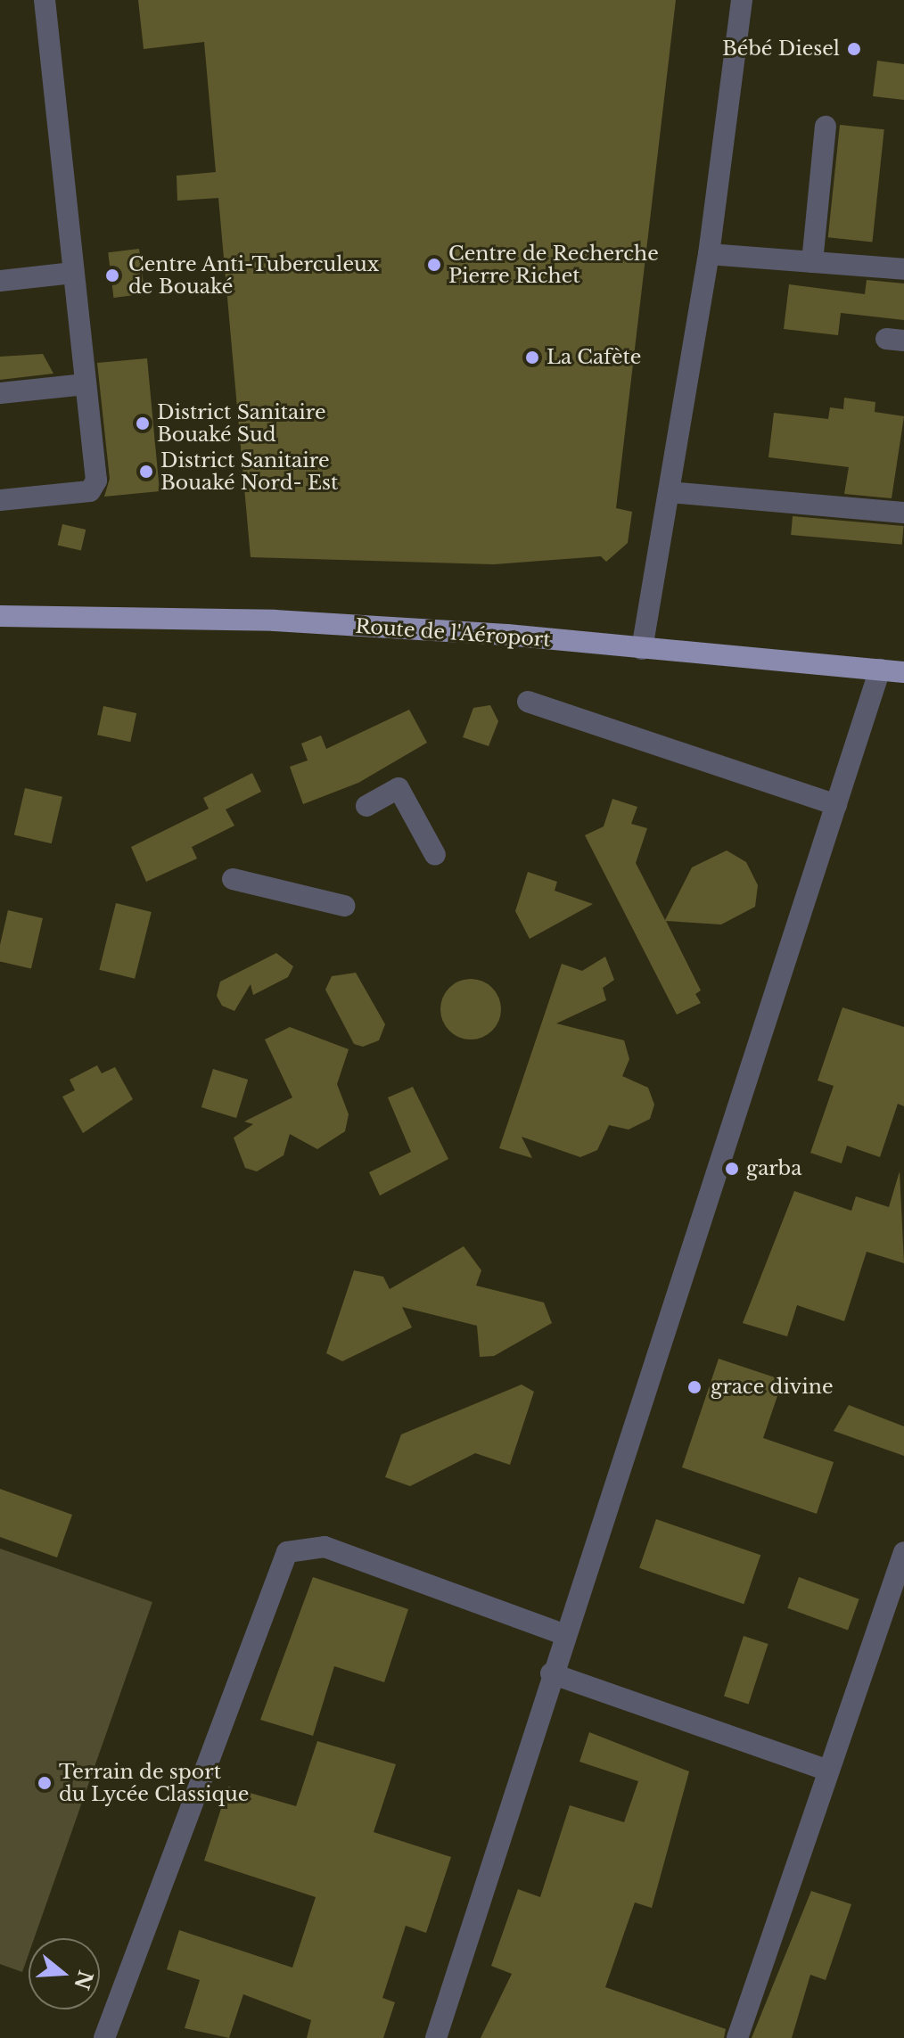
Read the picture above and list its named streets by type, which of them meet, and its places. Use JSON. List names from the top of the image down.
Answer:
{
  "streets": {
    "main road": ["Route de l'Aéroport"]
  },
  "places": [
    "Bébé Diesel",
    "Centre de Recherche Pierre Richet",
    "Centre Anti-Tuberculeux de Bouaké",
    "La Cafète",
    "District Sanitaire Bouaké Sud",
    "District Sanitaire Bouaké Nord- Est",
    "garba",
    "grace divine",
    "Terrain de sport du Lycée Classique"
  ],
  "north": "right"
}
